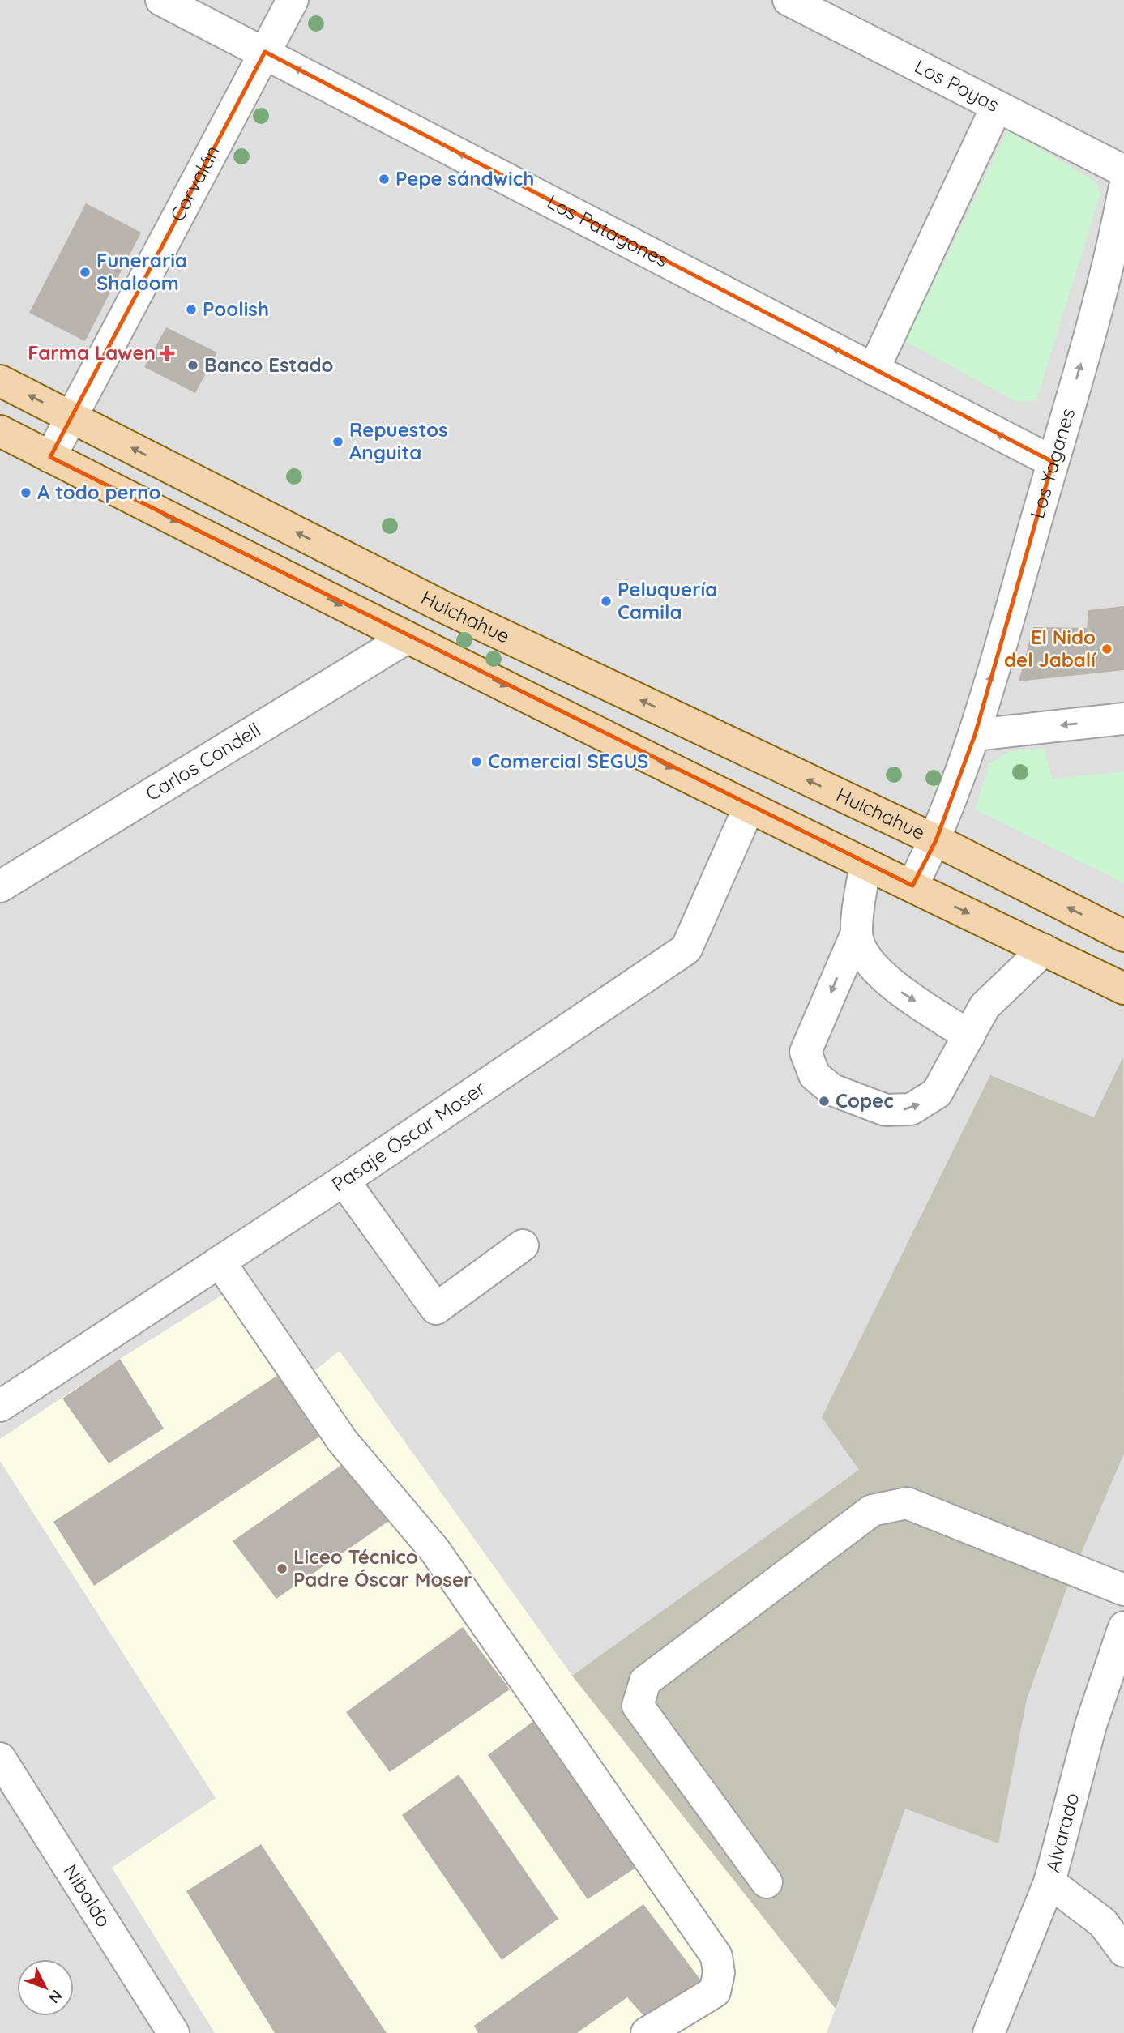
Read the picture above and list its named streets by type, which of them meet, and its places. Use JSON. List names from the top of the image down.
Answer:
{
  "streets": {
    "main road": ["Huichahue"],
    "street": [
      "Los Poyas",
      "Corvalán",
      "Los Patagones",
      "Los Yaganes",
      "Carlos Condell",
      "Pasaje Óscar Moser",
      "Alvarado",
      "Nibaldo"
    ]
  },
  "crossings": [
    ["Corvalán", "Los Patagones"],
    ["Corvalán", "Huichahue"],
    ["Los Patagones", "Los Yaganes"],
    ["Los Yaganes", "Huichahue"]
  ],
  "one_way": ["Los Patagones"],
  "places": {
    "other": [
      "Pepe sándwich",
      "Funeraria Shaloom",
      "Poolish",
      "Banco Estado",
      "Repuestos Anguita",
      "A todo perno",
      "Peluquería Camila",
      "El Nido del Jabalí",
      "Comercial SEGUS",
      "Copec",
      "Liceo Técnico Padre Óscar Moser"
    ],
    "health": ["Farma Lawen"]
  },
  "north": "bottom right"
}
